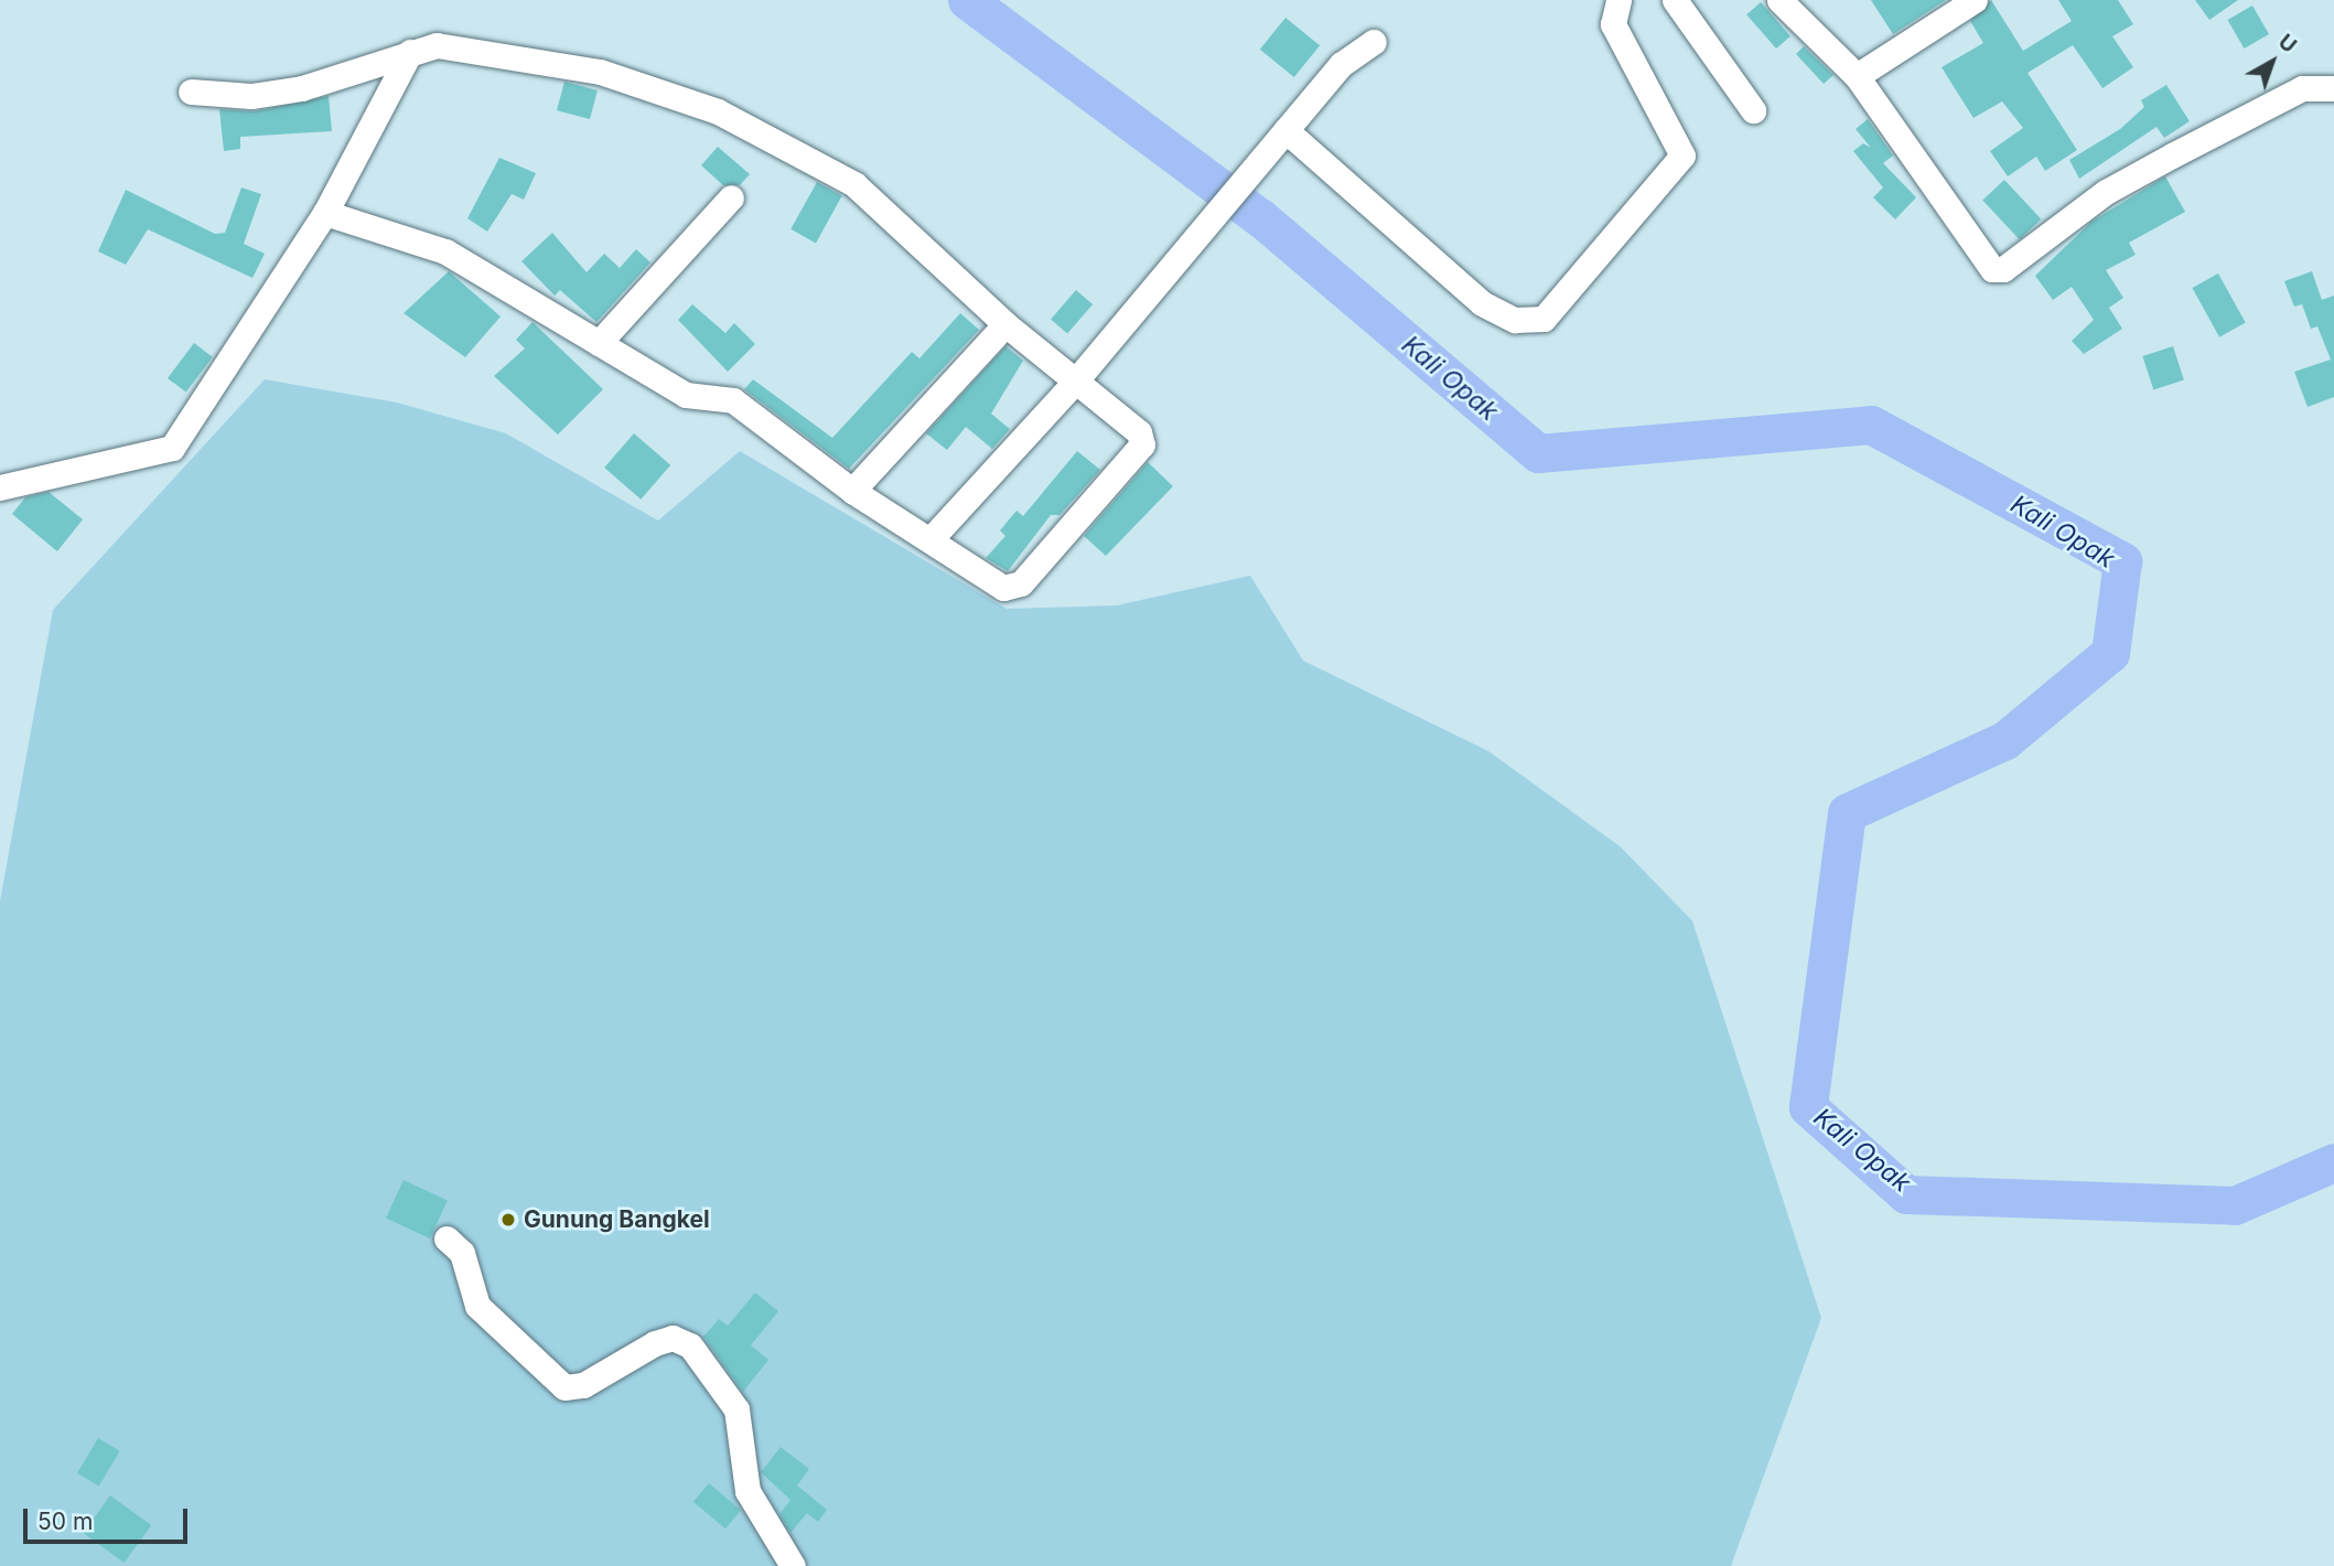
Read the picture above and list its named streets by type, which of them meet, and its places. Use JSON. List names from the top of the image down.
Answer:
{
  "water": ["Kali Opak"],
  "places": ["Gunung Bangkel"],
  "scale_bar": "50 m",
  "north": "top right"
}
